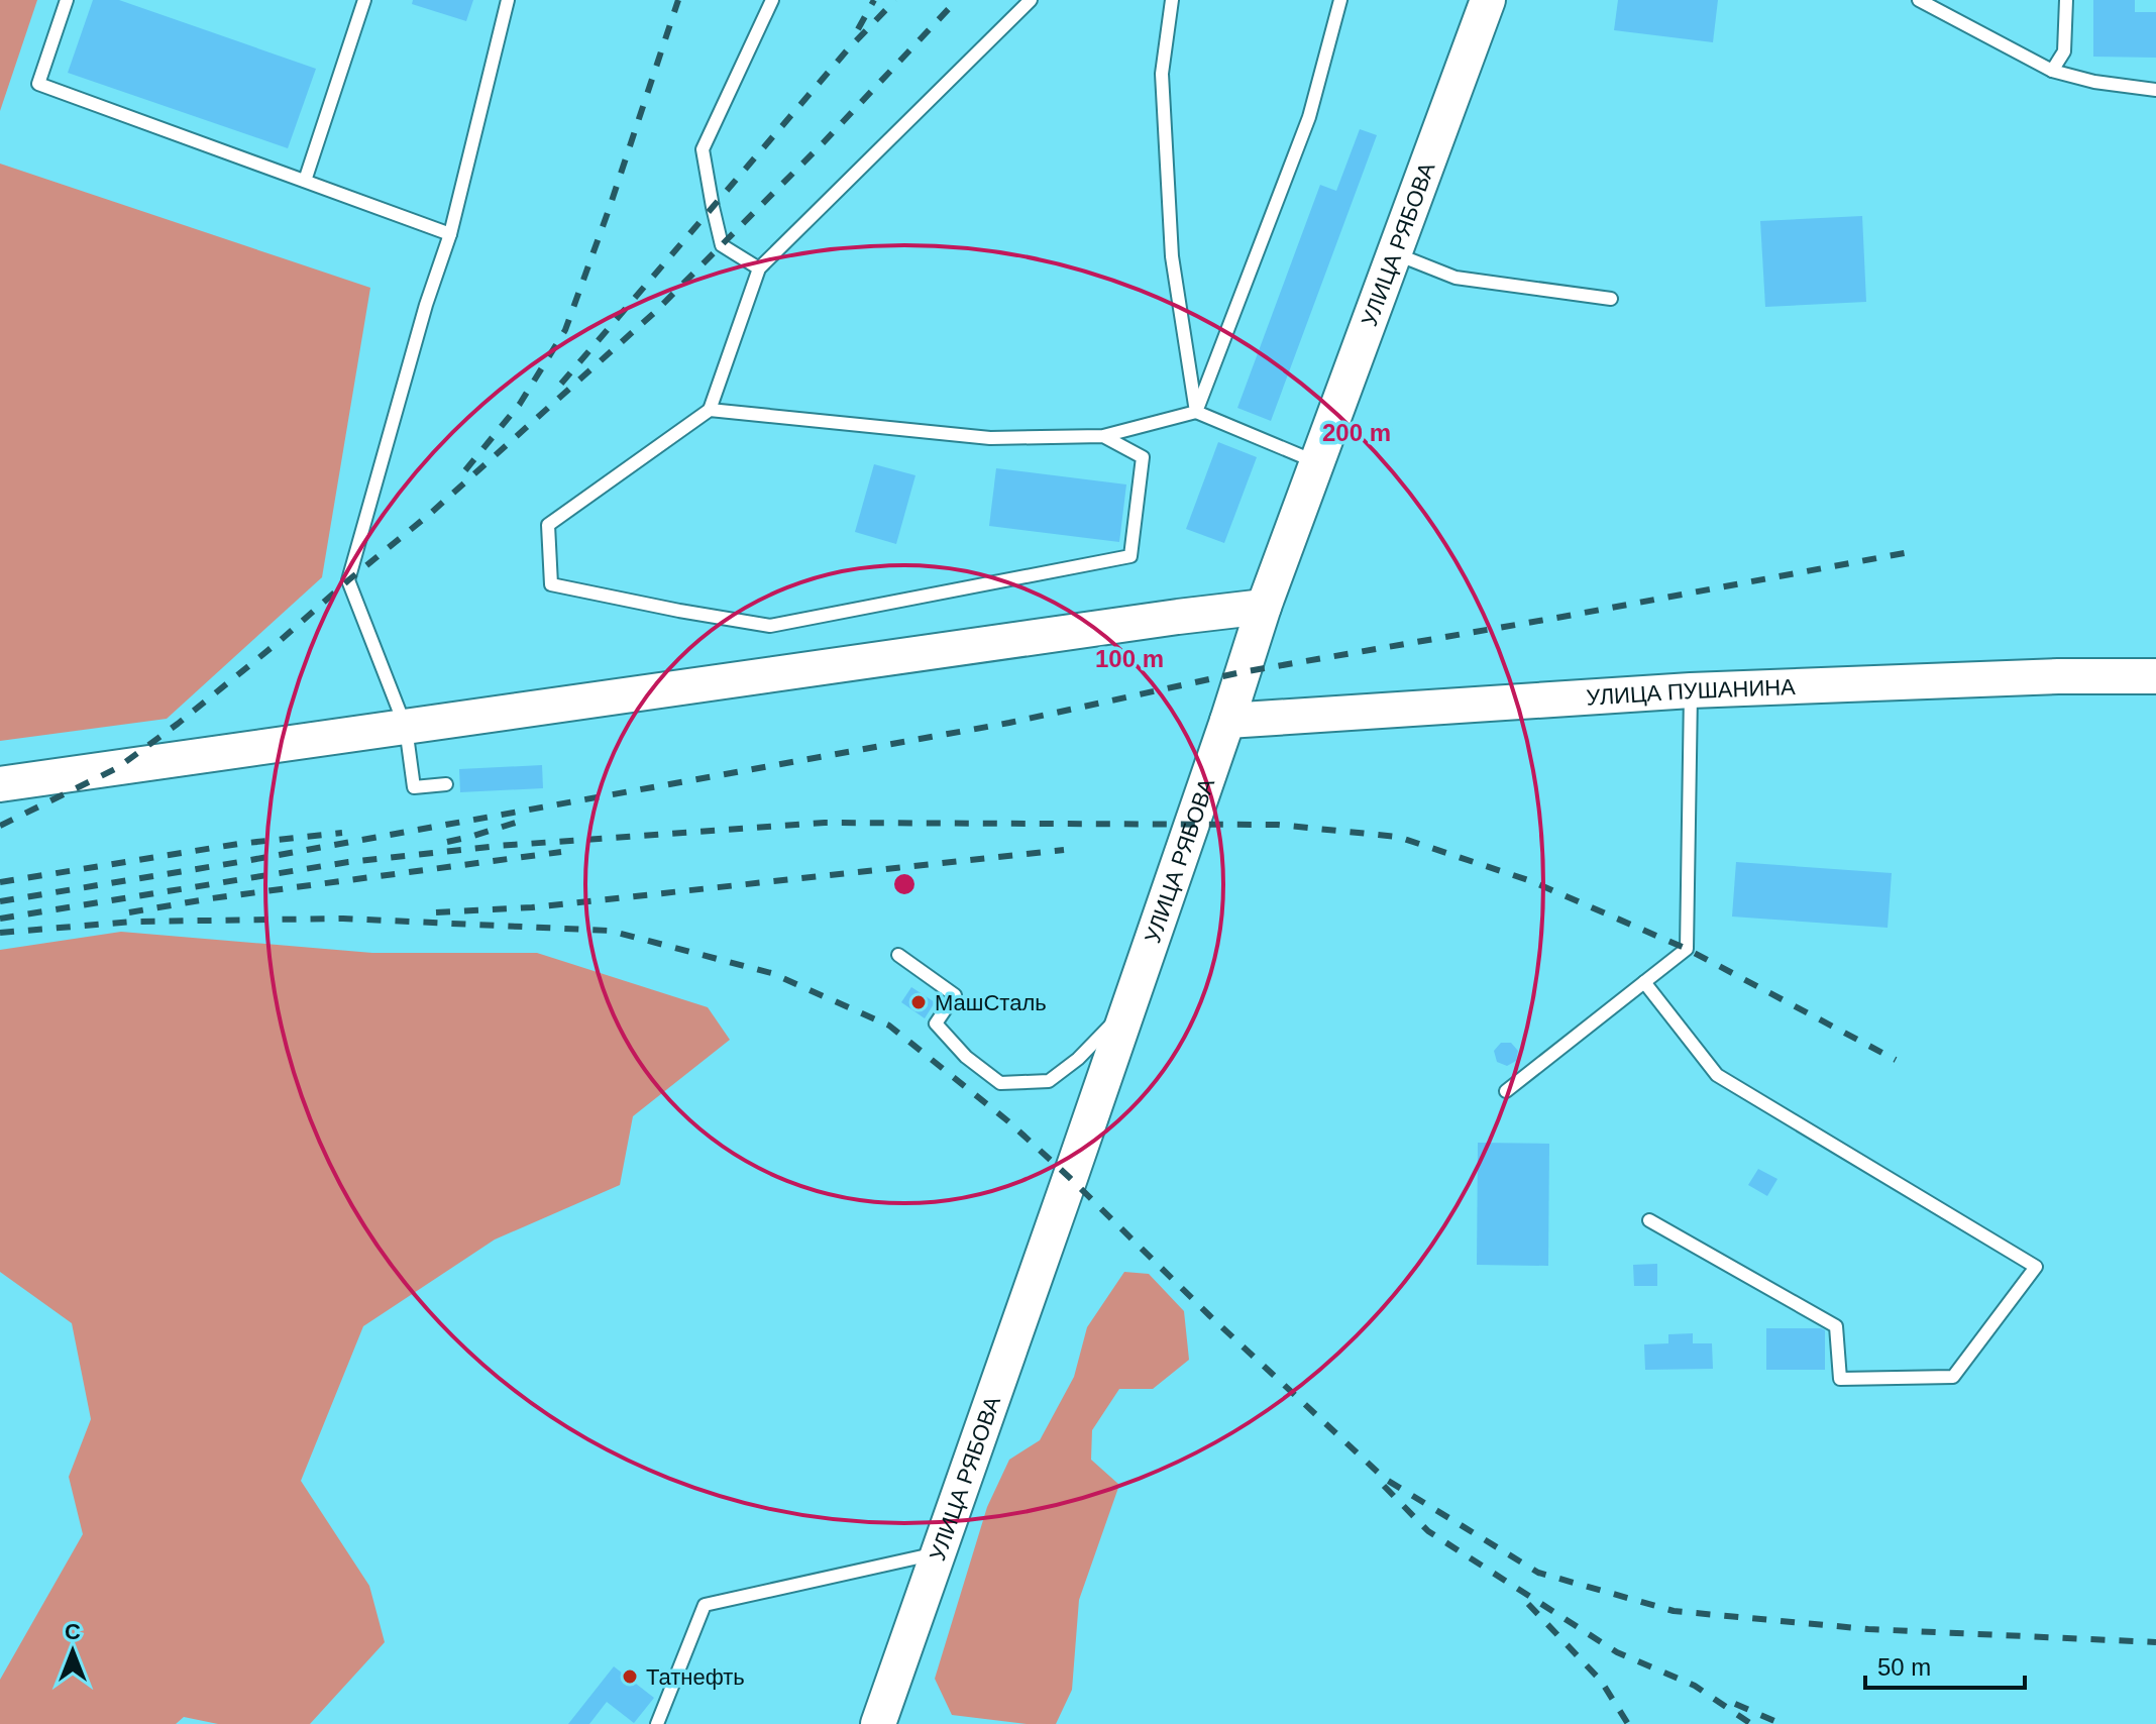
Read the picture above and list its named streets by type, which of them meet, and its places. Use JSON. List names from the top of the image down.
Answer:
{
  "streets": {
    "street": ["УЛИЦА РЯБОВА", "УЛИЦА ПУШАНИНА"]
  },
  "crossings": [
    ["УЛИЦА РЯБОВА", "УЛИЦА ПУШАНИНА"]
  ],
  "places": ["МашСталь", "Татнефть"],
  "scale_bar": "50 m",
  "north": "top",
  "rings": ["200 m", "100 m"]
}
